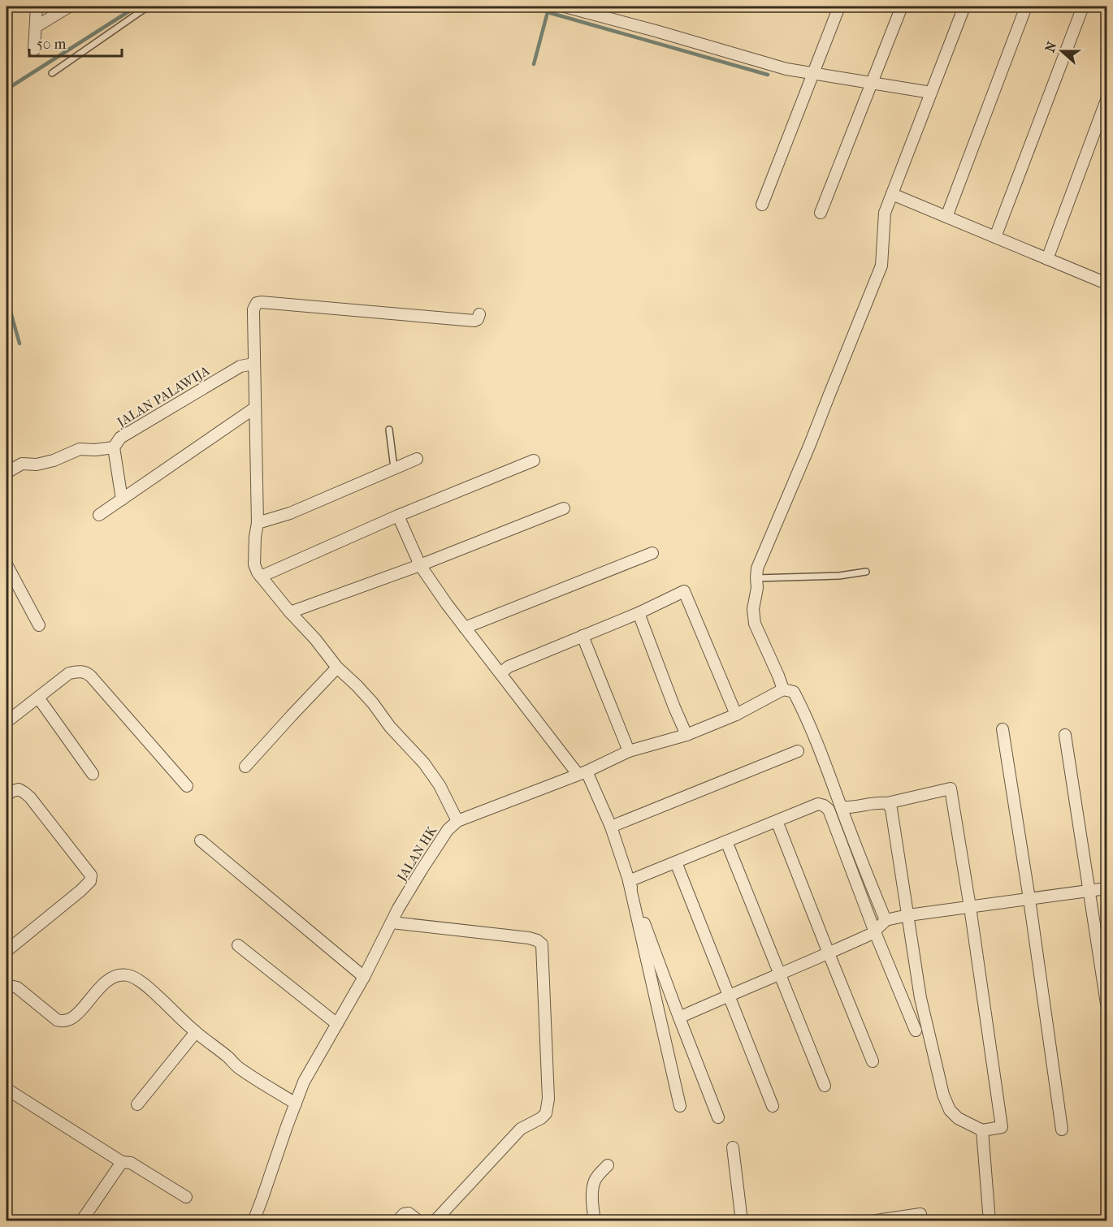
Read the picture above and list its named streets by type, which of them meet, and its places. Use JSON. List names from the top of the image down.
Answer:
{
  "streets": {
    "street": ["JALAN PALAWIJA", "JALAN HK"]
  },
  "scale_bar": "50 m",
  "north": "left"
}
